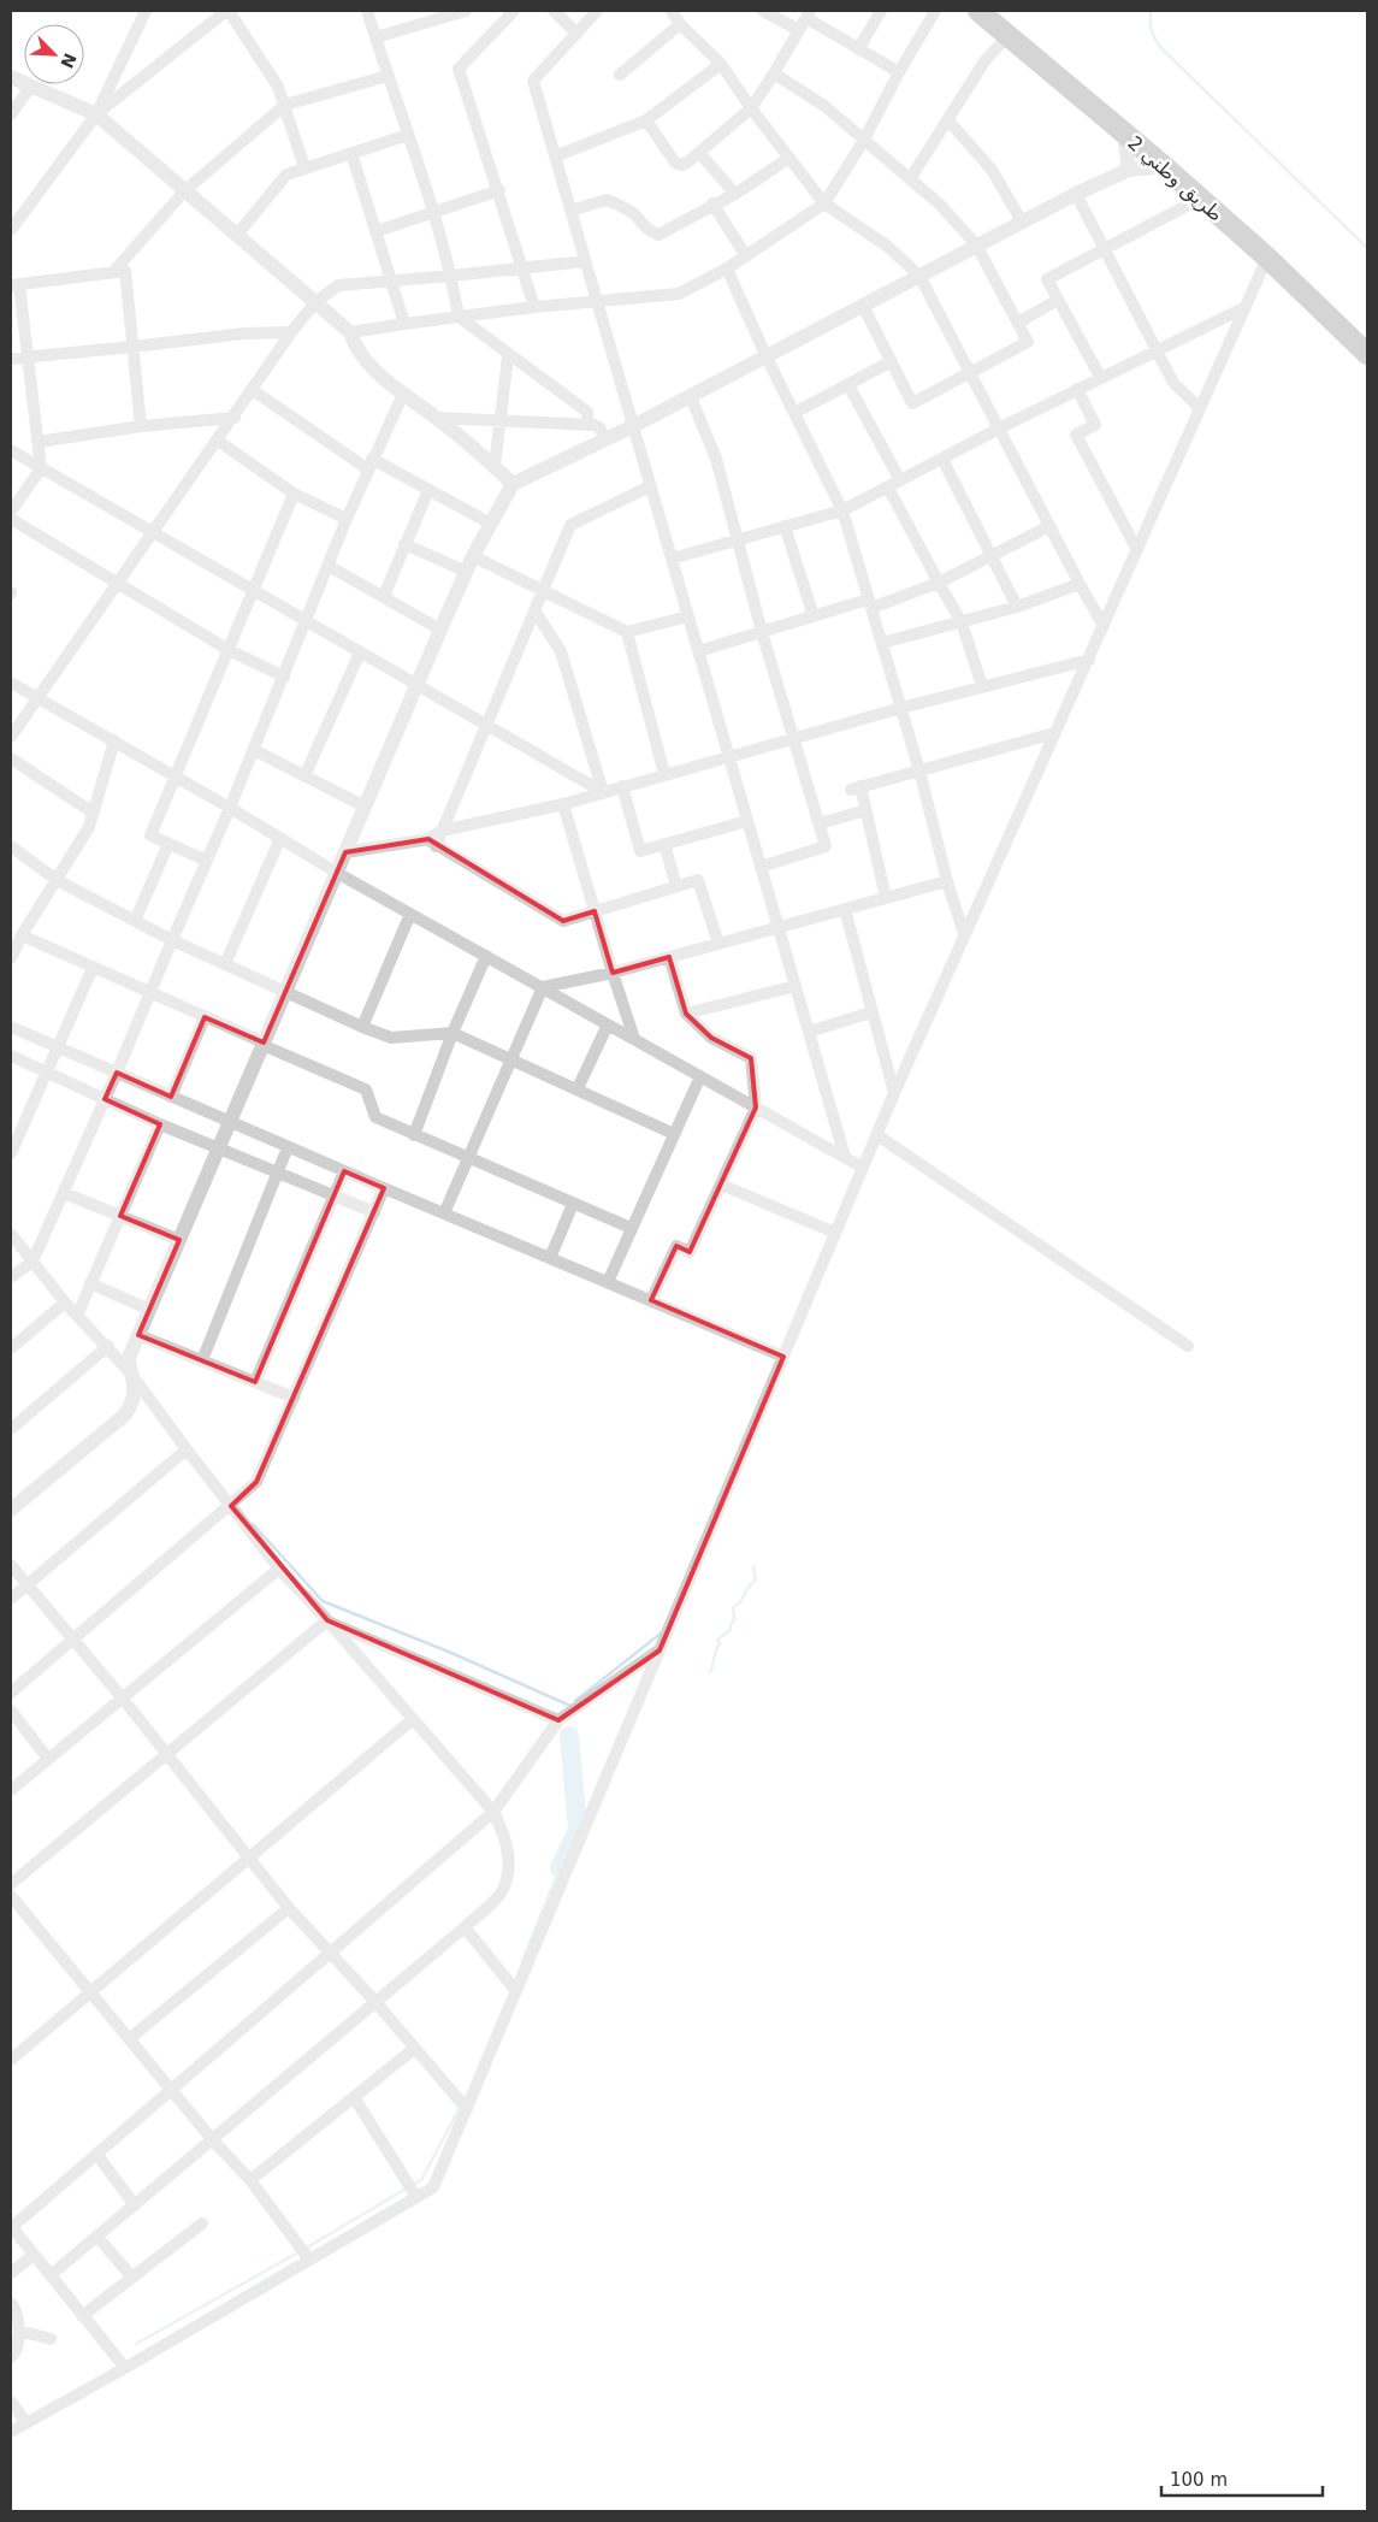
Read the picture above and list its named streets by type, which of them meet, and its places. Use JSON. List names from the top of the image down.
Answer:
{
  "streets": {
    "highway": ["طريق وطني 2"]
  },
  "scale_bar": "100 m",
  "north": "bottom right"
}
